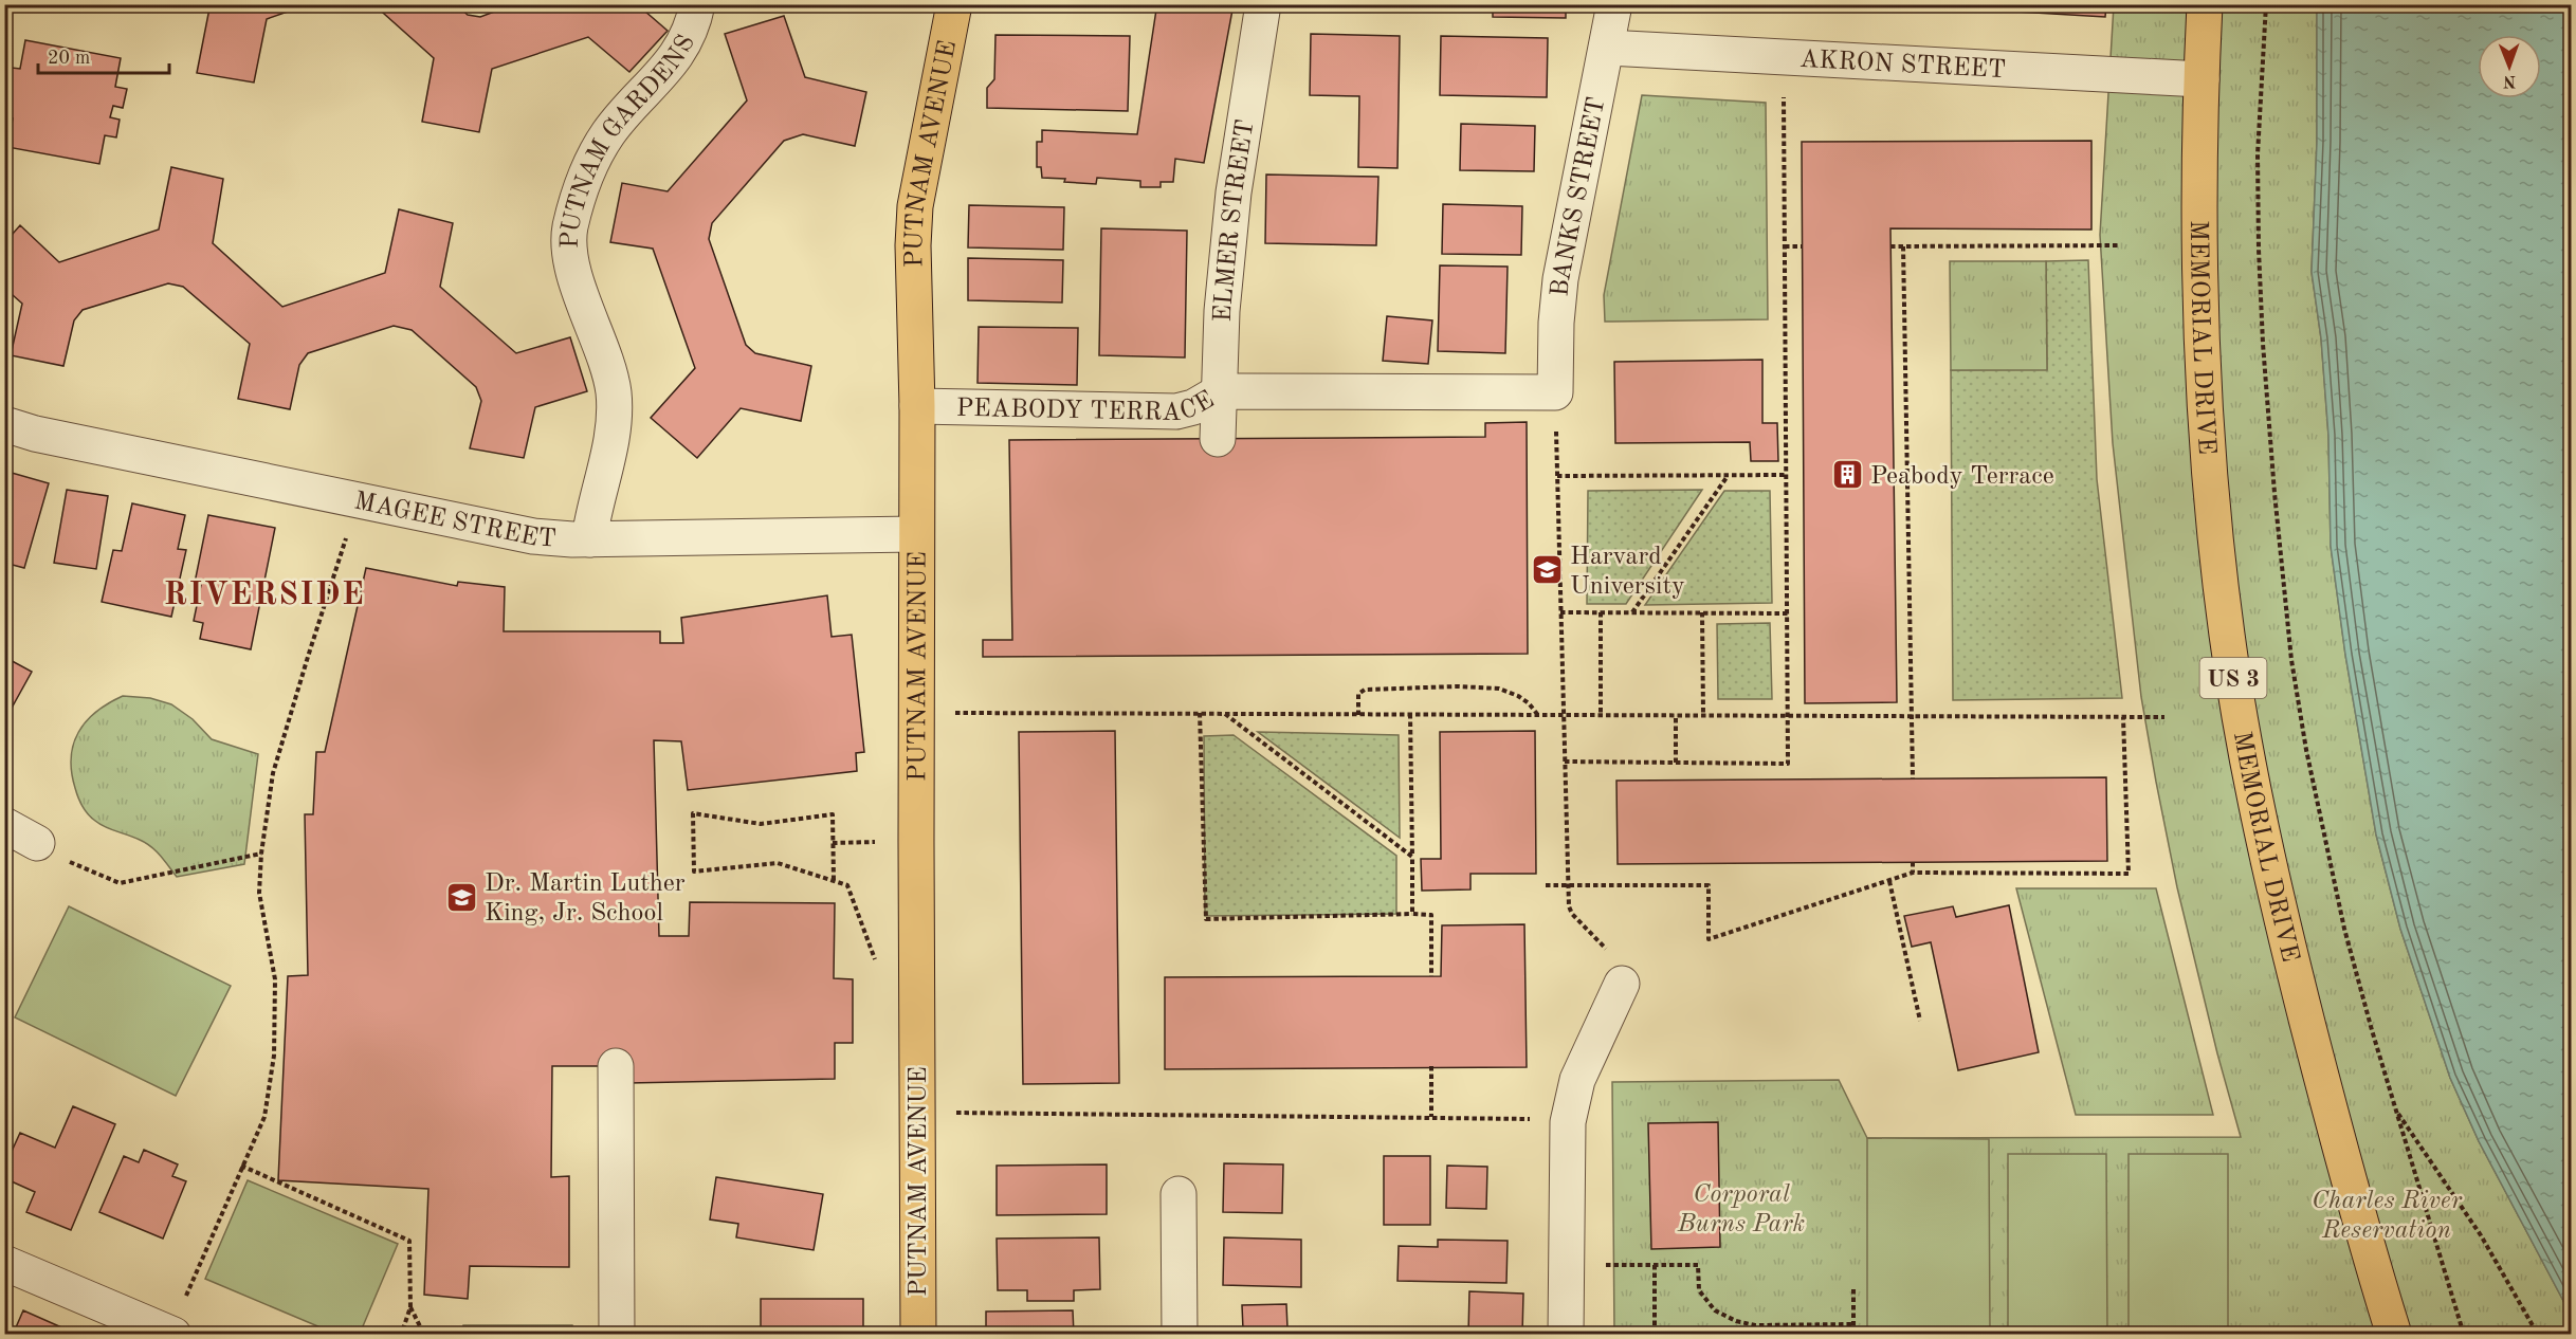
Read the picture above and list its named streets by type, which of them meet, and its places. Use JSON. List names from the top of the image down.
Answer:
{
  "streets": {
    "main road": ["PUTNAM AVENUE", "MEMORIAL DRIVE", "US 3"],
    "street": [
      "AKRON STREET",
      "PUTNAM GARDENS",
      "BANKS STREET",
      "ELMER STREET",
      "PEABODY TERRACE",
      "MAGEE STREET"
    ]
  },
  "crossings": [
    ["AKRON STREET", "BANKS STREET"],
    ["AKRON STREET", "MEMORIAL DRIVE"],
    ["PUTNAM GARDENS", "MAGEE STREET"],
    ["PUTNAM AVENUE", "PEABODY TERRACE"],
    ["PUTNAM AVENUE", "MAGEE STREET"],
    ["BANKS STREET", "PEABODY TERRACE"],
    ["ELMER STREET", "PEABODY TERRACE"]
  ],
  "districts": ["RIVERSIDE"],
  "parks": ["Corporal Burns Park", "Charles River Reservation"],
  "places": {
    "building": ["Peabody Terrace"],
    "school or university": ["Harvard University", "Dr. Martin Luther King, Jr. School"]
  },
  "scale_bar": "20 m",
  "north": "bottom"
}
